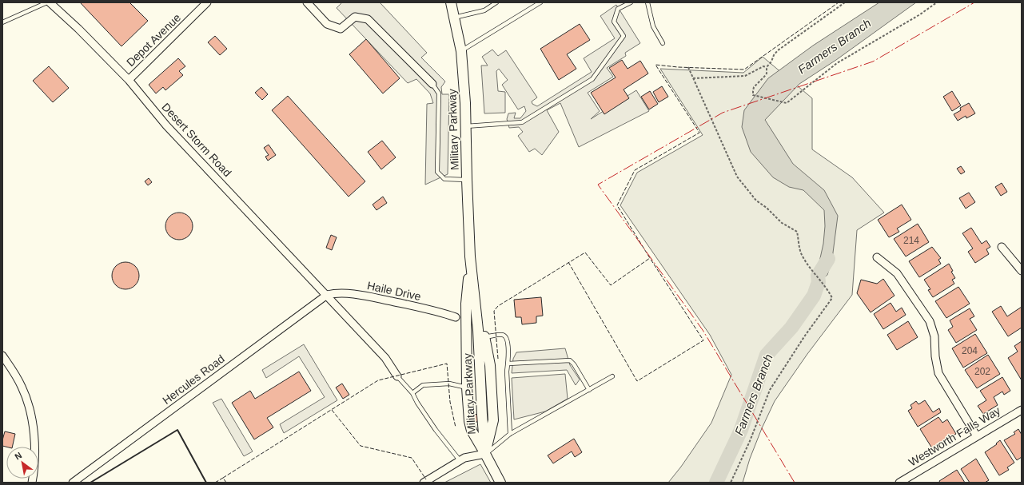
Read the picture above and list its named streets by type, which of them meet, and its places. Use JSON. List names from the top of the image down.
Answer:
{
  "streets": {
    "street": [
      "Depot Avenue",
      "Military Parkway",
      "Desert Storm Road",
      "Haile Drive",
      "Hercules Road",
      "Westworth Falls Way"
    ]
  },
  "crossings": [
    ["Depot Avenue", "Desert Storm Road"],
    ["Desert Storm Road", "Haile Drive"],
    ["Desert Storm Road", "Hercules Road"],
    ["Haile Drive", "Hercules Road"]
  ],
  "water": ["Farmers Branch"],
  "house_numbers": ["214", "204", "202"],
  "north": "top left"
}
